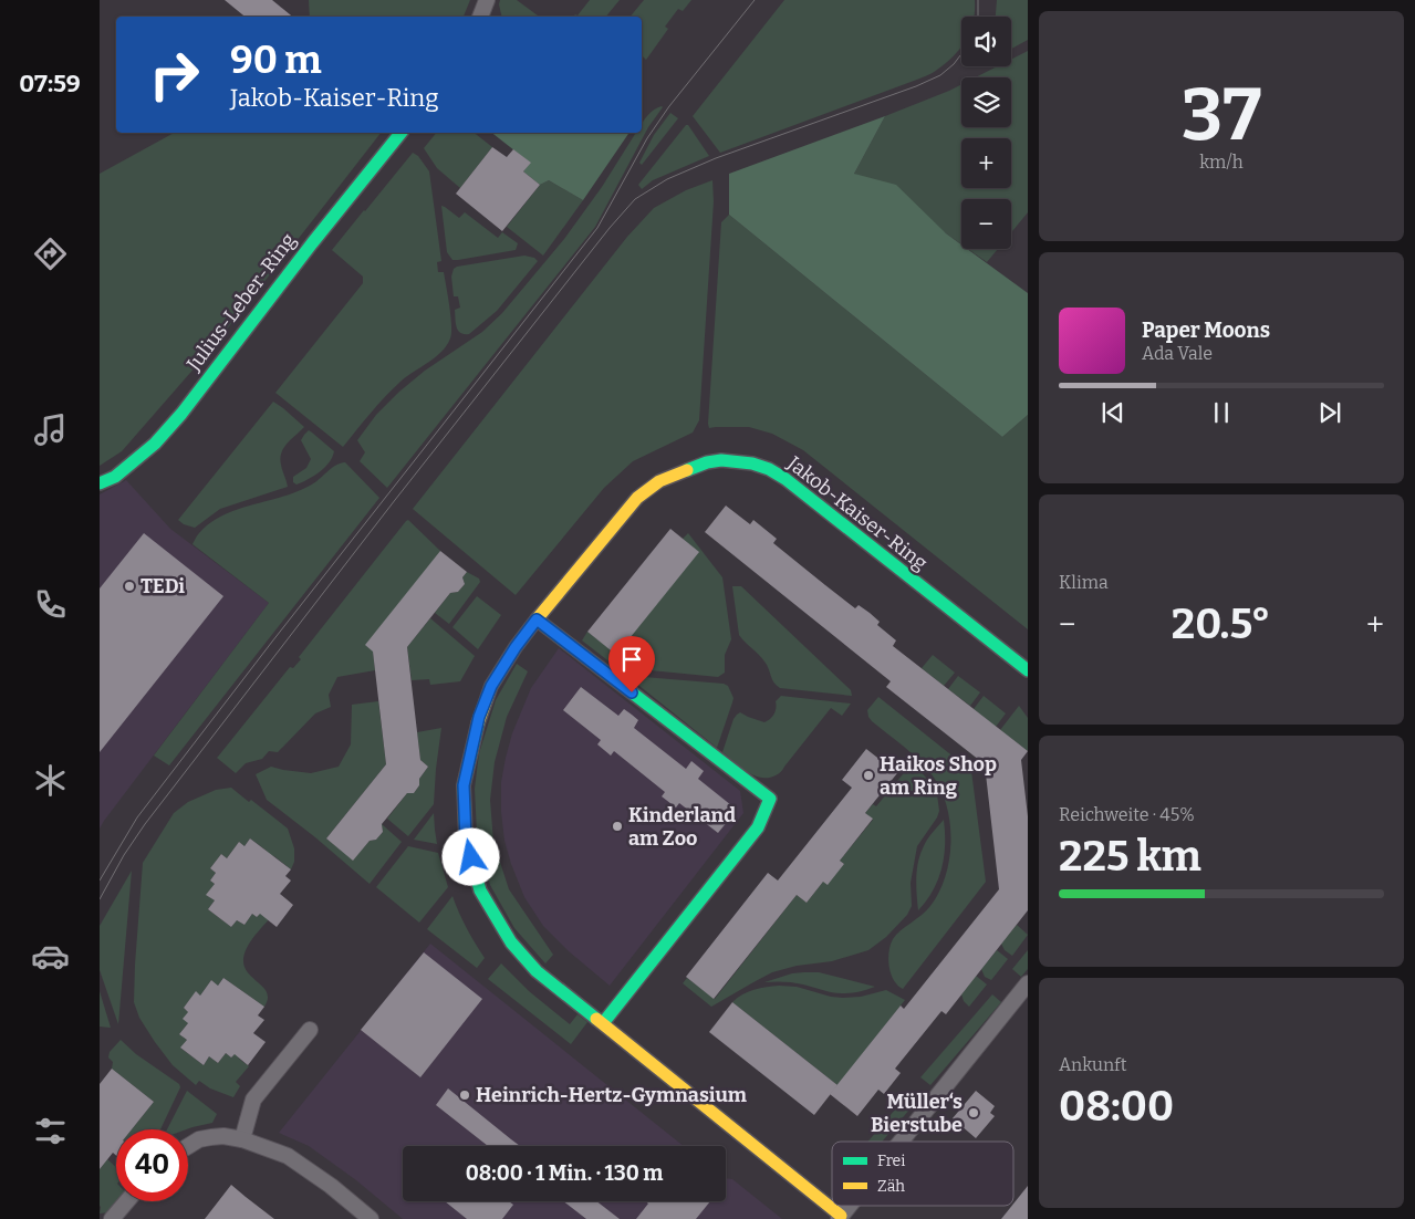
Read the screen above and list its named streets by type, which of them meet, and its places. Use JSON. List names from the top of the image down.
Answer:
{
  "streets": {
    "street": ["Julius-Leber-Ring", "Jakob-Kaiser-Ring"]
  },
  "places": [
    "TEDi",
    "Haikos Shop am Ring",
    "Kinderland am Zoo",
    "Heinrich-Hertz-Gymnasium",
    "Müller‘s Bierstube"
  ],
  "legend": ["Frei", "Zäh"],
  "page": {
    "tabs": "07:59",
    "tile": [
      ["37", "km/h"],
      "Klima",
      ["Reichweite · 45%", "225 km"],
      ["Ankunft", "08:00"]
    ],
    "map_buttons": ["+", "−"],
    "turn": ["90 m", "Jakob-Kaiser-Ring"],
    "song": ["Paper Moons", "Ada Vale"],
    "heat": ["−", "20.5°", "+"],
    "limit": "40",
    "trip": "08:00 · 1 Min. · 130 m"
  }
}
